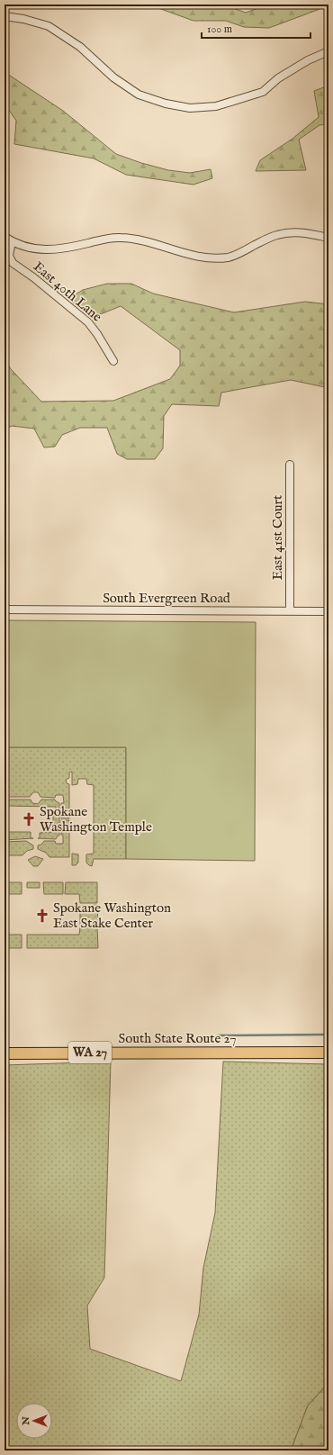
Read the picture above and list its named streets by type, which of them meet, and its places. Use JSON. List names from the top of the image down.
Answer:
{
  "streets": {
    "main road": ["South State Route 27", "WA 27"],
    "street": ["East 40th Lane", "East 41st Court", "South Evergreen Road"]
  },
  "crossings": [
    ["East 41st Court", "South Evergreen Road"]
  ],
  "places": {
    "church": ["Spokane Washington Temple", "Spokane Washington East Stake Center"]
  },
  "scale_bar": "100 m",
  "north": "left"
}
